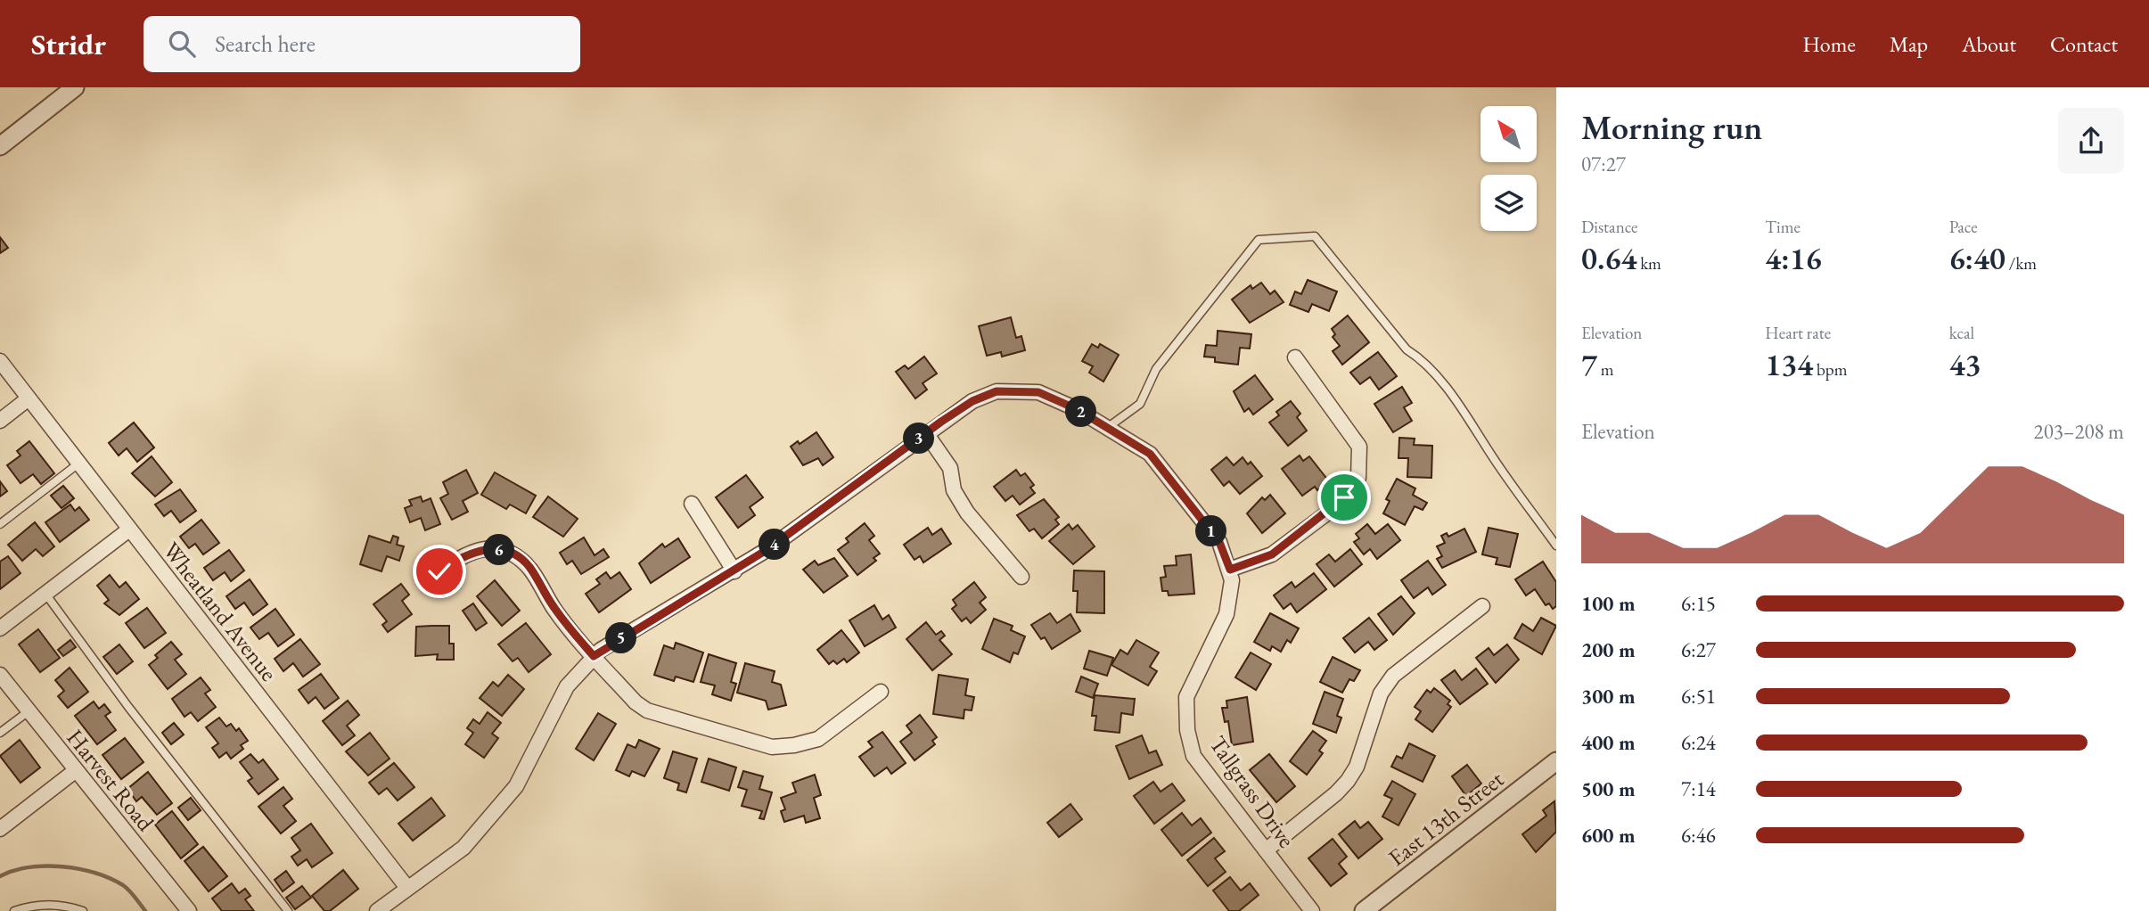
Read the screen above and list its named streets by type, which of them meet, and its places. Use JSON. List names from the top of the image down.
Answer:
{
  "streets": {
    "street": [
      "Wheatland Avenue",
      "Harvest Road",
      "Tallgrass Drive",
      "East 13th Street"
    ]
  },
  "crossings": [
    ["Wheatland Avenue", "Tallgrass Drive"]
  ],
  "north": "top left",
  "page": {
    "header": "Stridr",
    "search": "Search here",
    "nav": [
      "Home",
      "Map",
      "About",
      "Contact"
    ],
    "heading": ["Morning run", "07:27"],
    "stats": [
      ["Distance", "0.64 km"],
      ["Time", "4:16"],
      ["Pace", "6:40 /km"],
      ["Elevation", "7 m"],
      ["Heart rate", "134 bpm"],
      ["kcal", "43"]
    ],
    "pins": [
      "2",
      "3",
      "1",
      "4",
      "6",
      "5"
    ],
    "chart": ["Elevation", "203–208 m"],
    "list": [
      {
        "name": "100 m",
        "note": "6:15"
      },
      {
        "name": "200 m",
        "note": "6:27"
      },
      {
        "name": "300 m",
        "note": "6:51"
      },
      {
        "name": "400 m",
        "note": "6:24"
      },
      {
        "name": "500 m",
        "note": "7:14"
      },
      {
        "name": "600 m",
        "note": "6:46"
      }
    ]
  }
}
